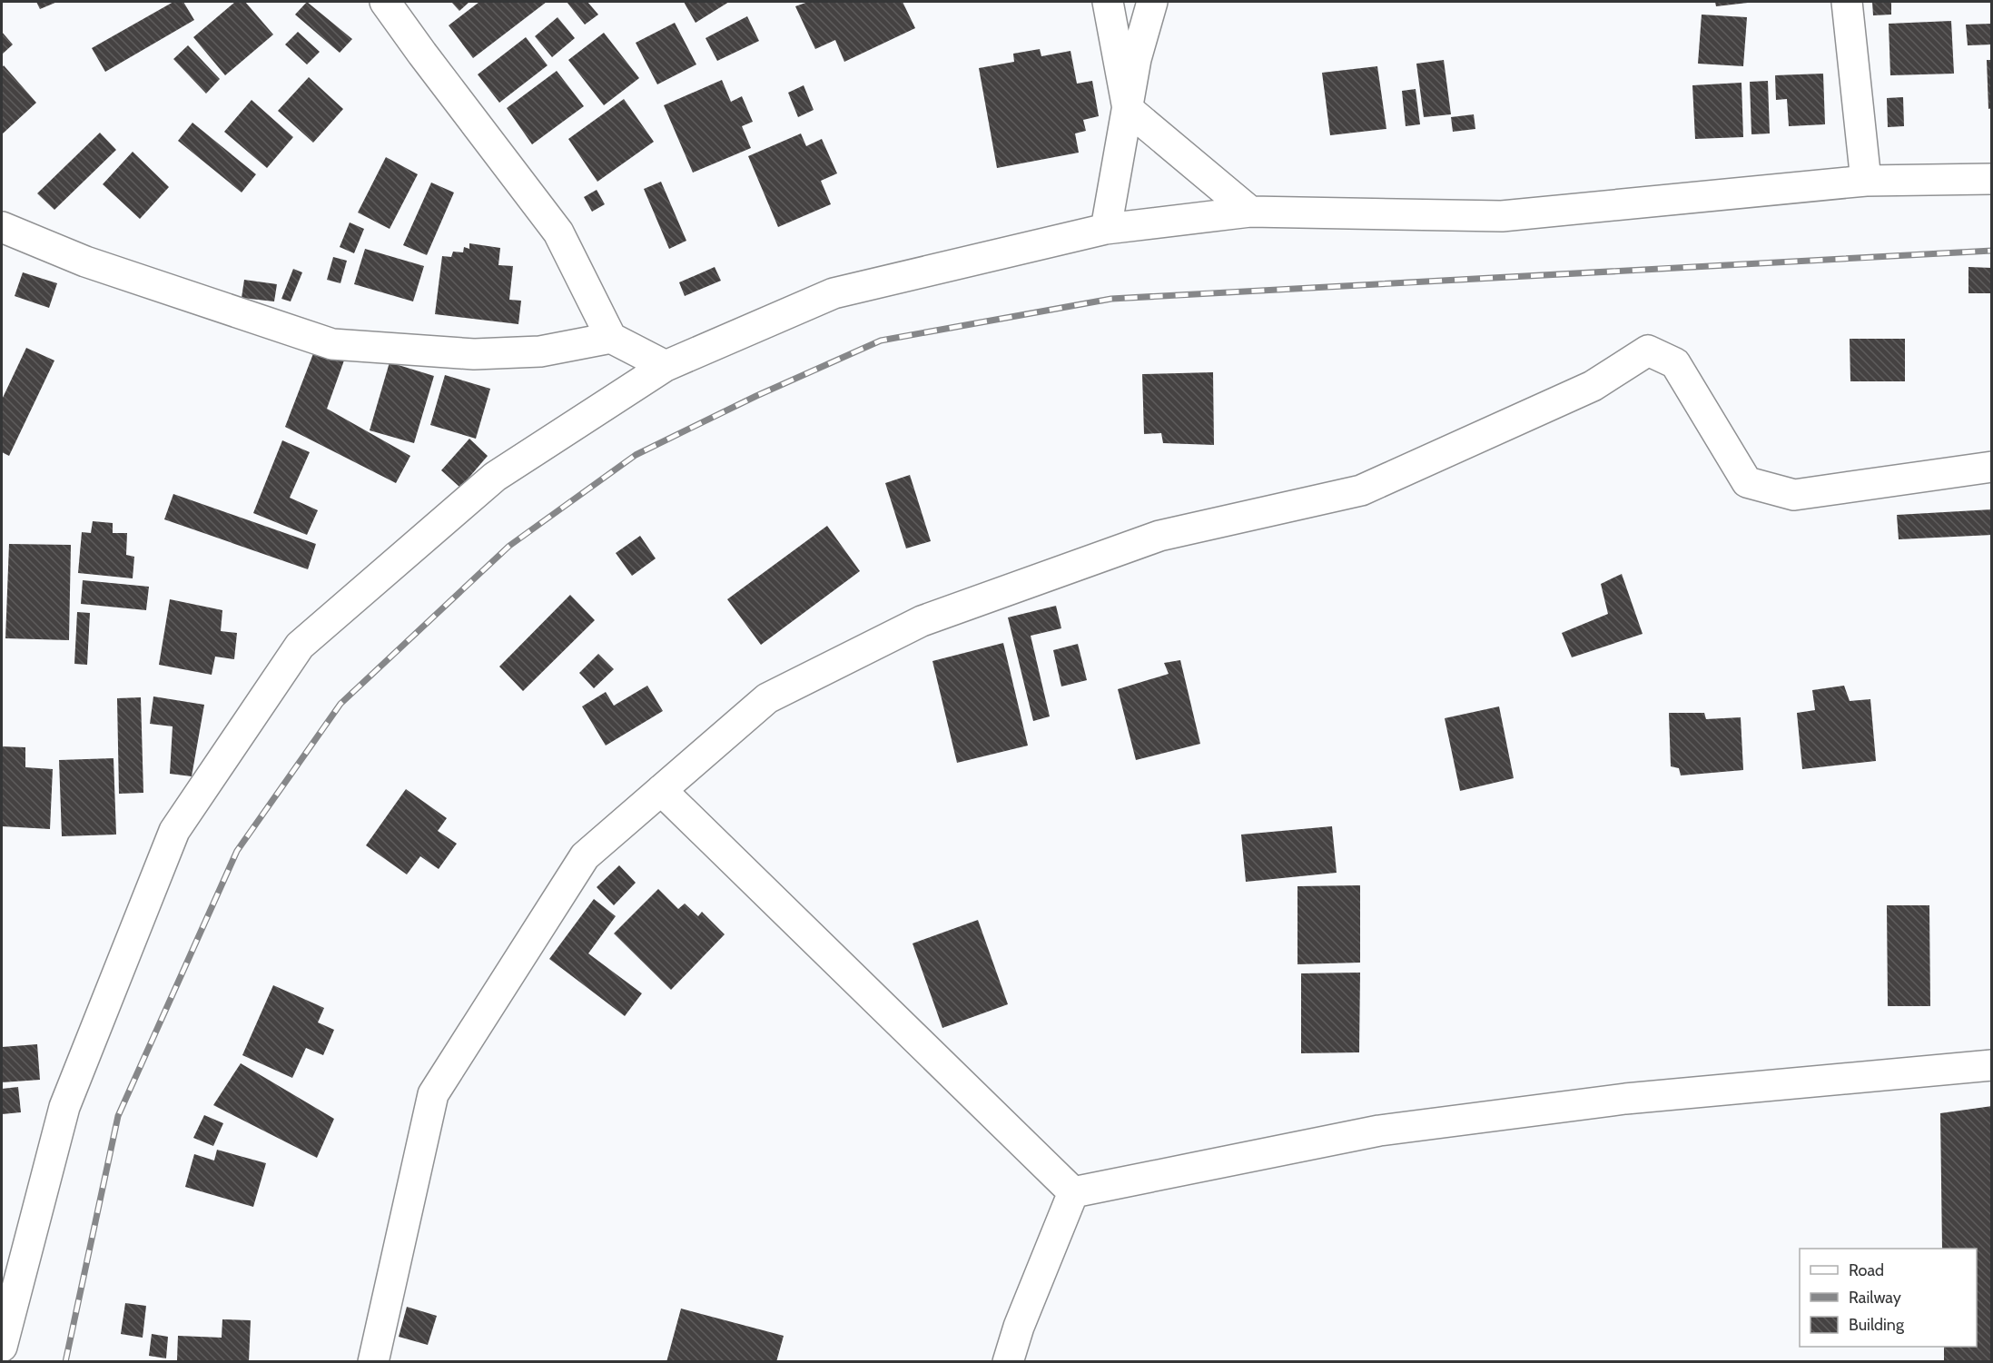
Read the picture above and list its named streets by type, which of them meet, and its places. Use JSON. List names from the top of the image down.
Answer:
{
  "legend": ["Road", "Railway", "Building"]
}
